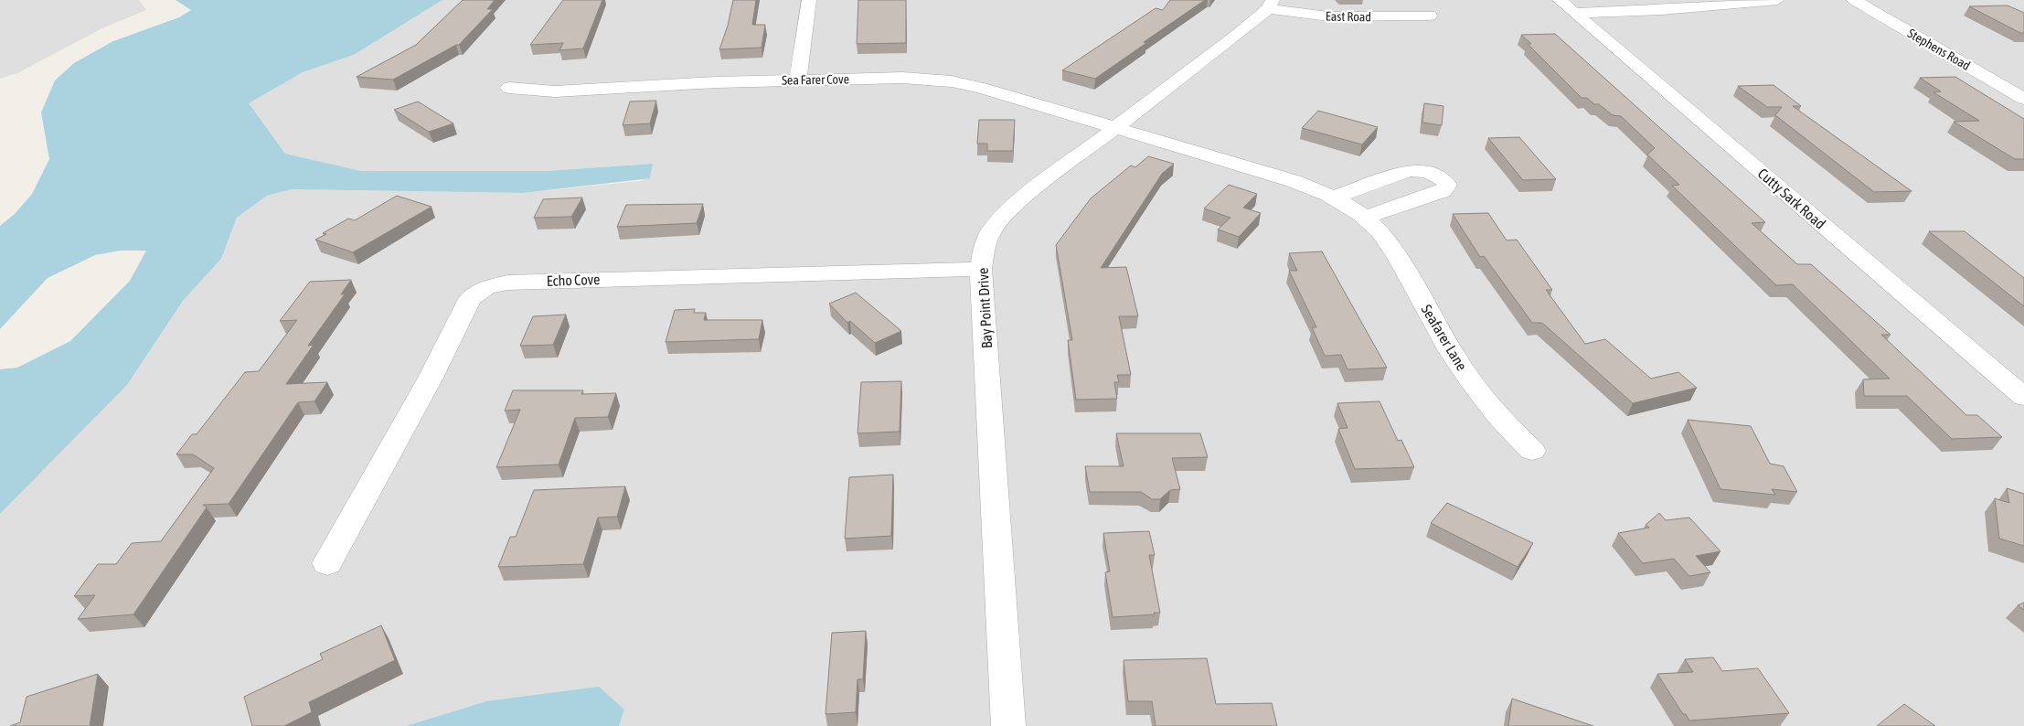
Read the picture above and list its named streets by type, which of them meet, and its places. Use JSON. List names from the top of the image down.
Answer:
{
  "streets": {
    "street": [
      "East Road",
      "Stephens Road",
      "Sea Farer Cove",
      "Cutty Sark Road",
      "Echo Cove",
      "Bay Point Drive",
      "Seafarer Lane"
    ]
  },
  "crossings": [
    ["East Road", "Bay Point Drive"],
    ["Sea Farer Cove", "Bay Point Drive"],
    ["Sea Farer Cove", "Seafarer Lane"],
    ["Echo Cove", "Bay Point Drive"],
    ["Bay Point Drive", "Seafarer Lane"]
  ]
}
